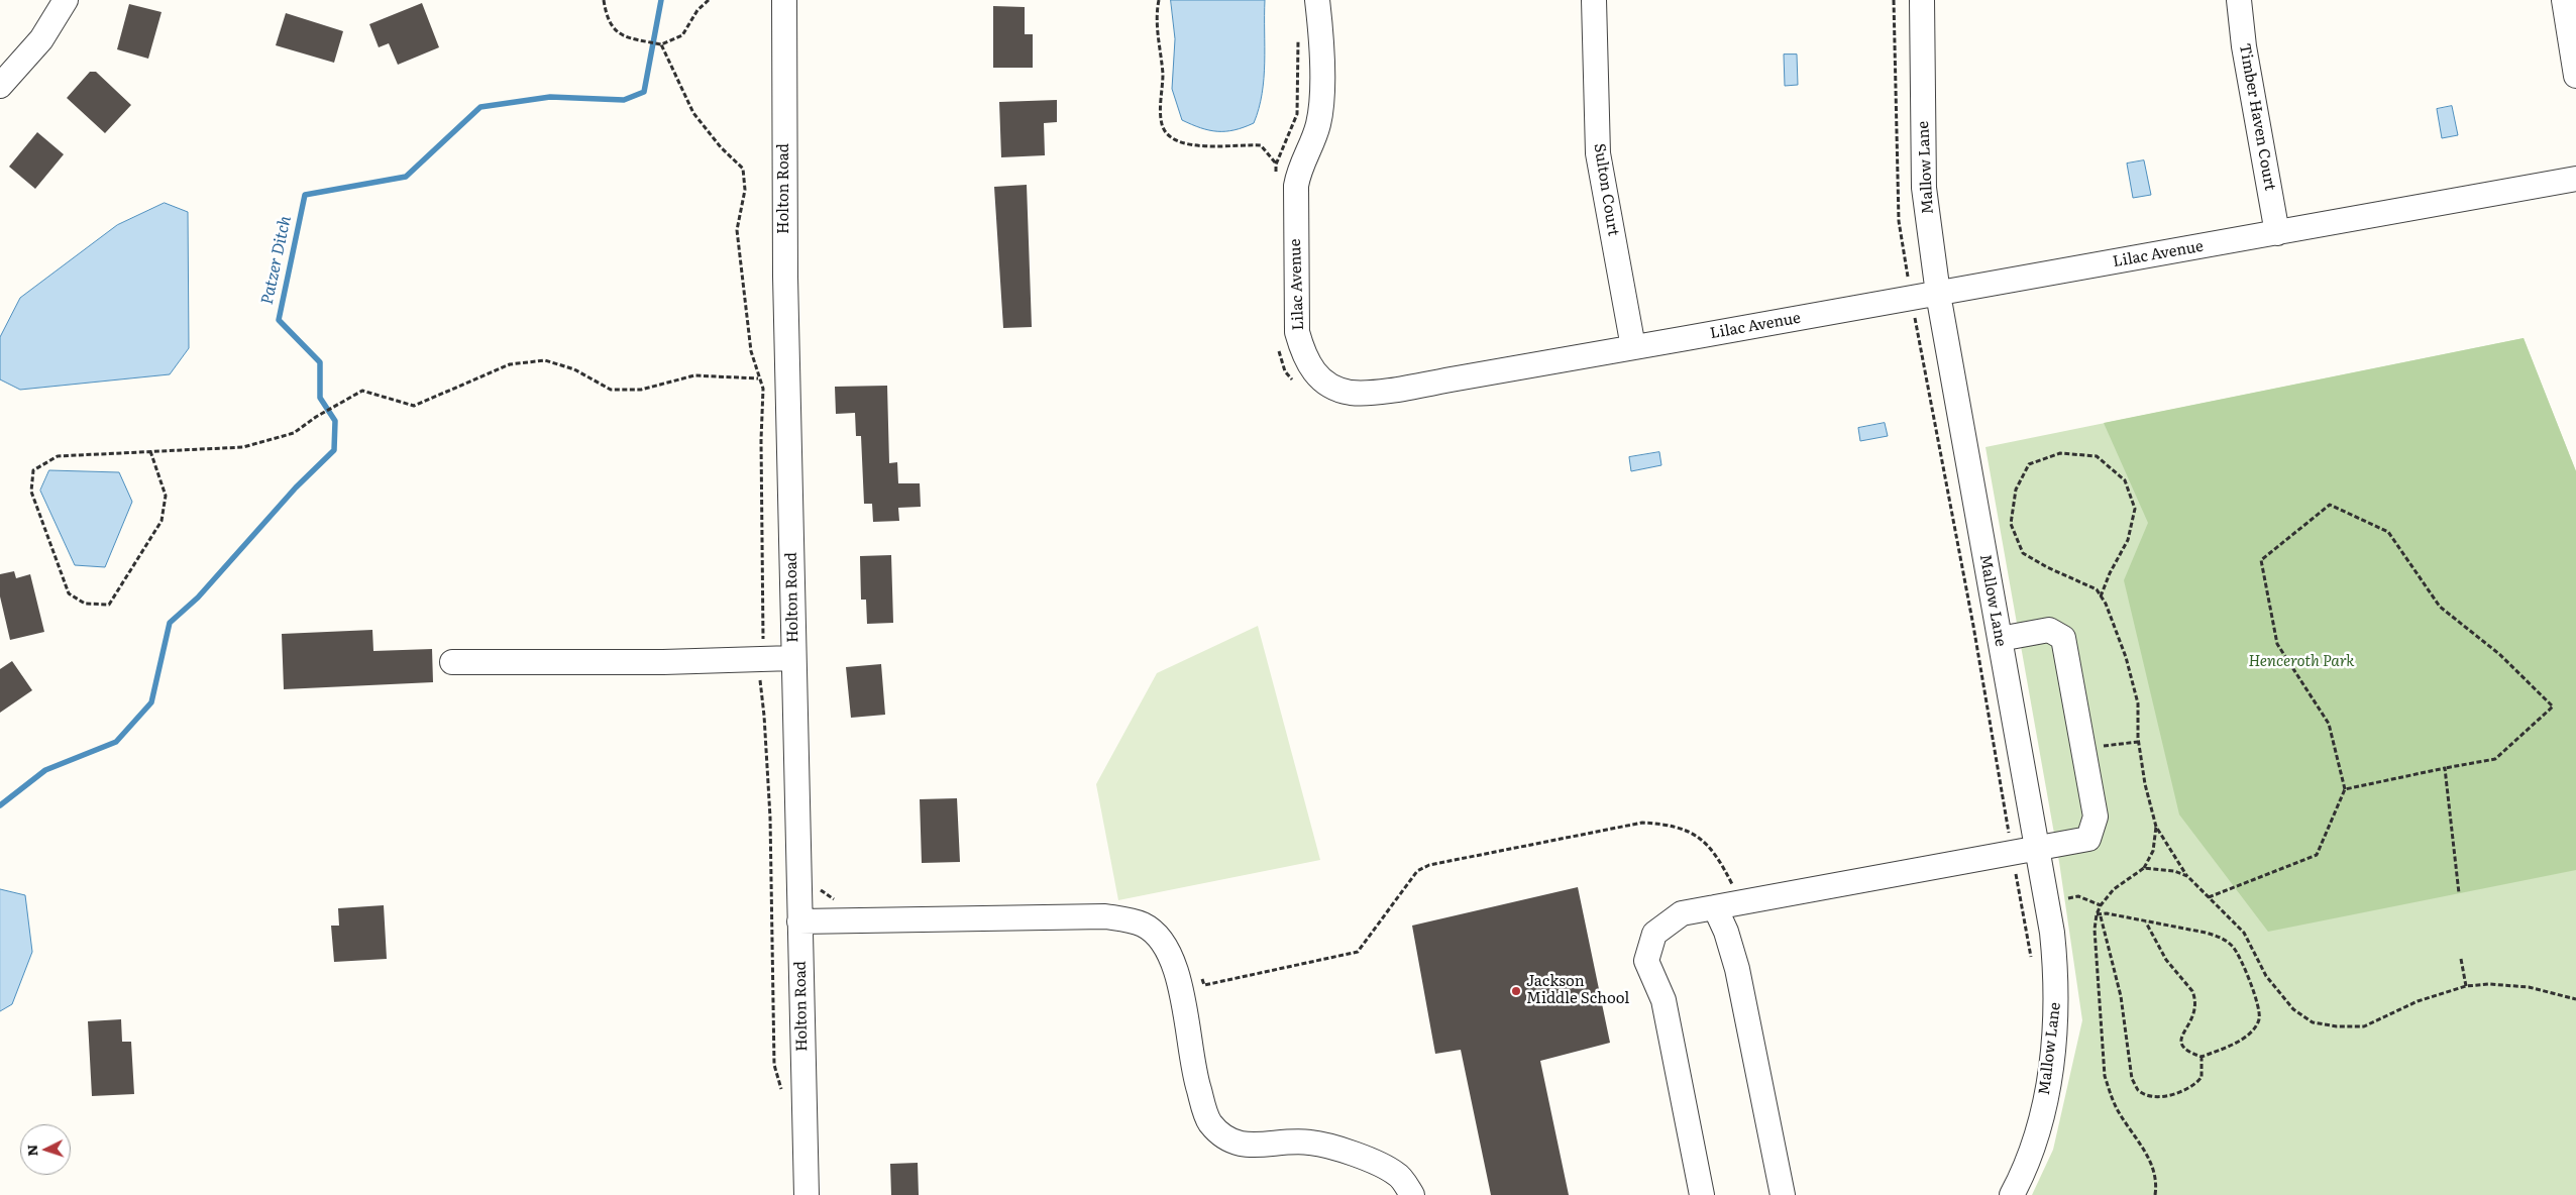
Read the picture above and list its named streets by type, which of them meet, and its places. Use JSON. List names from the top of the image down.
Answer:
{
  "streets": {
    "street": [
      "Timber Haven Court",
      "Mallow Lane",
      "Holton Road",
      "Sulton Court",
      "Lilac Avenue"
    ]
  },
  "crossings": [
    ["Timber Haven Court", "Lilac Avenue"],
    ["Mallow Lane", "Lilac Avenue"],
    ["Sulton Court", "Lilac Avenue"]
  ],
  "water": ["Patzer Ditch"],
  "parks": ["Henceroth Park"],
  "places": ["Jackson Middle School"],
  "north": "left"
}
